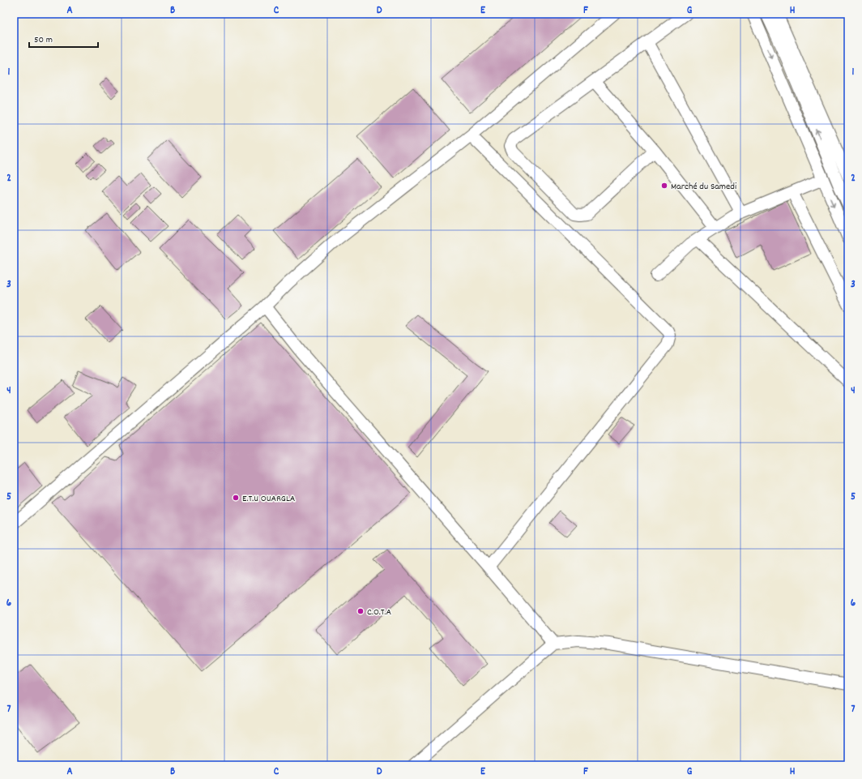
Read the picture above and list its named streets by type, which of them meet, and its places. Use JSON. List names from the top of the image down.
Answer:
{
  "places": ["Marché du Samedi", "E.T.U OUARGLA", "C.O.T.A"],
  "scale_bar": "50 m",
  "grid": {
    "columns": [
      "A",
      "B",
      "C",
      "D",
      "E",
      "F",
      "G",
      "H"
    ],
    "rows": [
      "1",
      "2",
      "3",
      "4",
      "5",
      "6",
      "7"
    ]
  }
}
